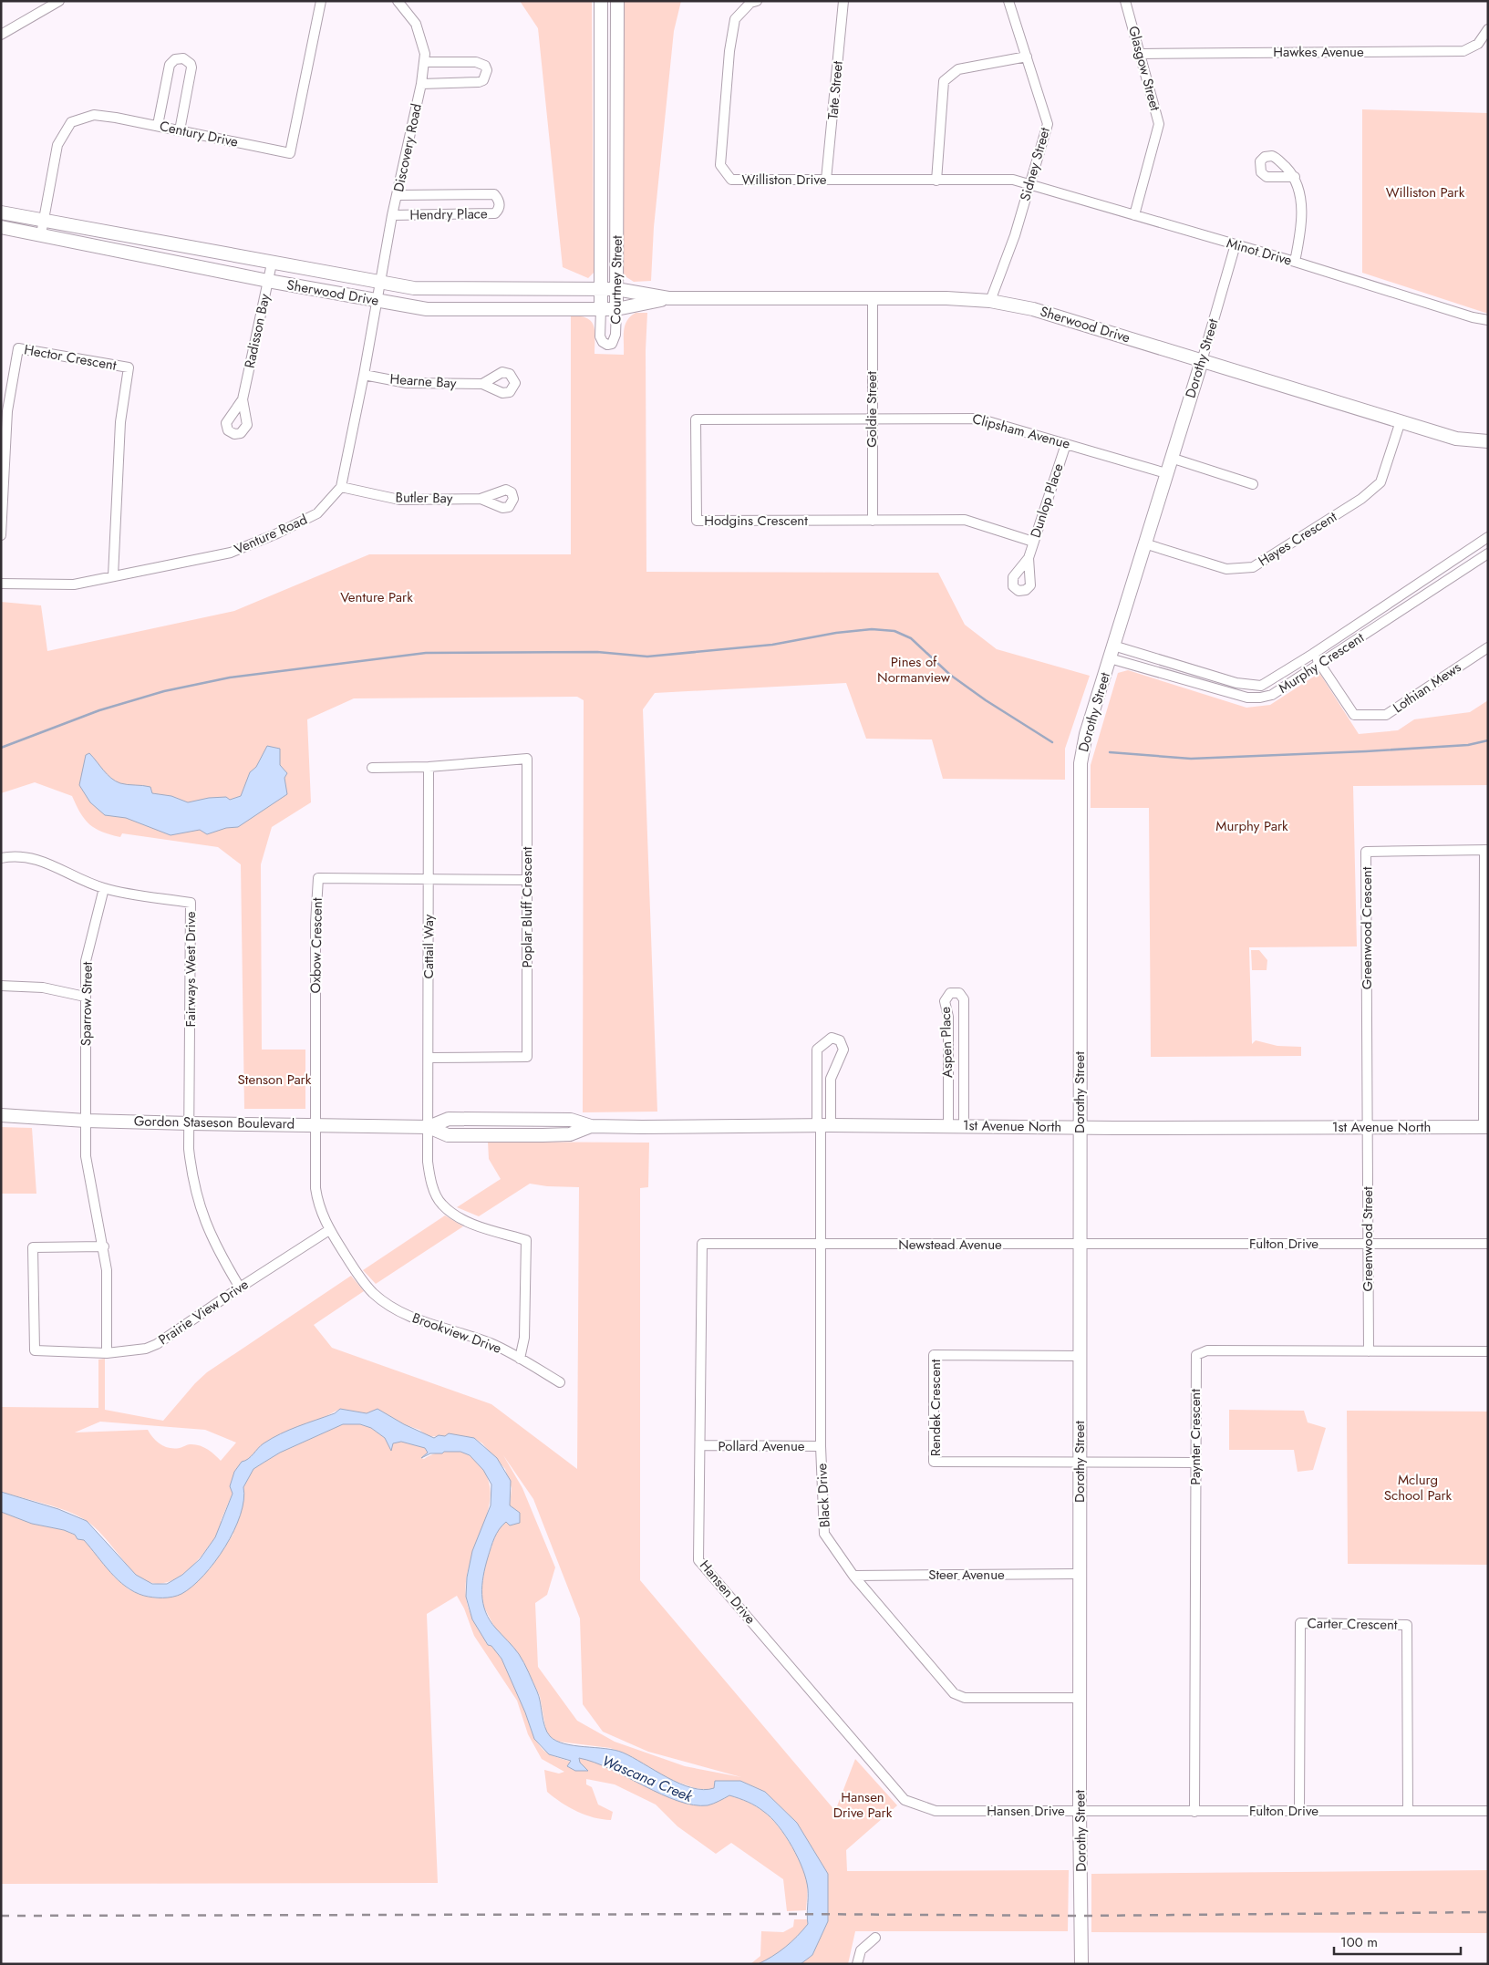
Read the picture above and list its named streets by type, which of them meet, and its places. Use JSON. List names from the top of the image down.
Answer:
{
  "streets": {
    "street": [
      "Hawkes Avenue",
      "Glasgow Street",
      "Tate Street",
      "Century Drive",
      "Discovery Road",
      "Sidney Street",
      "Williston Drive",
      "Hendry Place",
      "Minot Drive",
      "Courtney Street",
      "Sherwood Drive",
      "Radisson Bay",
      "Hector Crescent",
      "Dorothy Street",
      "Hearne Bay",
      "Goldie Street",
      "Clipsham Avenue",
      "Butler Bay",
      "Dunlop Place",
      "Hodgins Crescent",
      "Venture Road",
      "Hayes Crescent",
      "Murphy Crescent",
      "Lothian Mews",
      "Poplar Bluff Crescent",
      "Greenwood Crescent",
      "Oxbow Crescent",
      "Cattail Way",
      "Fairways West Drive",
      "Sparrow Street",
      "Aspen Place",
      "Gordon Staseson Boulevard",
      "1st Avenue North",
      "Greenwood Street",
      "Fulton Drive",
      "Newstead Avenue",
      "Prairie View Drive",
      "Brookview Drive",
      "Rendek Crescent",
      "Paynter Crescent",
      "Pollard Avenue",
      "Black Drive",
      "Steer Avenue",
      "Hansen Drive",
      "Carter Crescent"
    ]
  },
  "crossings": [
    ["Hawkes Avenue", "Glasgow Street"],
    ["Glasgow Street", "Minot Drive"],
    ["Tate Street", "Williston Drive"],
    ["Century Drive", "Sherwood Drive"],
    ["Discovery Road", "Hendry Place"],
    ["Discovery Road", "Sherwood Drive"],
    ["Sidney Street", "Williston Drive"],
    ["Sidney Street", "Minot Drive"],
    ["Sidney Street", "Sherwood Drive"],
    ["Williston Drive", "Minot Drive"],
    ["Minot Drive", "Dorothy Street"],
    ["Courtney Street", "Sherwood Drive"],
    ["Sherwood Drive", "Radisson Bay"],
    ["Sherwood Drive", "Dorothy Street"],
    ["Sherwood Drive", "Goldie Street"],
    ["Sherwood Drive", "Hayes Crescent"],
    ["Hector Crescent", "Venture Road"],
    ["Dorothy Street", "Clipsham Avenue"],
    ["Dorothy Street", "Hayes Crescent"],
    ["Dorothy Street", "Murphy Crescent"],
    ["Dorothy Street", "1st Avenue North"],
    ["Dorothy Street", "Fulton Drive"],
    ["Dorothy Street", "Newstead Avenue"],
    ["Dorothy Street", "Rendek Crescent"],
    ["Dorothy Street", "Black Drive"],
    ["Dorothy Street", "Steer Avenue"],
    ["Dorothy Street", "Hansen Drive"],
    ["Goldie Street", "Clipsham Avenue"],
    ["Goldie Street", "Hodgins Crescent"],
    ["Clipsham Avenue", "Dunlop Place"],
    ["Clipsham Avenue", "Hodgins Crescent"],
    ["Butler Bay", "Venture Road"],
    ["Murphy Crescent", "Lothian Mews"],
    ["Poplar Bluff Crescent", "Cattail Way"],
    ["Greenwood Crescent", "1st Avenue North"],
    ["Greenwood Crescent", "Greenwood Street"],
    ["Oxbow Crescent", "Cattail Way"],
    ["Oxbow Crescent", "Gordon Staseson Boulevard"],
    ["Oxbow Crescent", "Brookview Drive"],
    ["Cattail Way", "Gordon Staseson Boulevard"],
    ["Cattail Way", "Brookview Drive"],
    ["Fairways West Drive", "Sparrow Street"],
    ["Fairways West Drive", "Gordon Staseson Boulevard"],
    ["Sparrow Street", "Gordon Staseson Boulevard"],
    ["Aspen Place", "1st Avenue North"],
    ["Gordon Staseson Boulevard", "1st Avenue North"],
    ["Gordon Staseson Boulevard", "Brookview Drive"],
    ["1st Avenue North", "Greenwood Street"],
    ["1st Avenue North", "Black Drive"],
    ["Greenwood Street", "Fulton Drive"],
    ["Greenwood Street", "Paynter Crescent"],
    ["Fulton Drive", "Newstead Avenue"],
    ["Fulton Drive", "Paynter Crescent"],
    ["Fulton Drive", "Hansen Drive"],
    ["Fulton Drive", "Carter Crescent"],
    ["Newstead Avenue", "Black Drive"],
    ["Newstead Avenue", "Hansen Drive"],
    ["Prairie View Drive", "Brookview Drive"],
    ["Pollard Avenue", "Black Drive"],
    ["Pollard Avenue", "Hansen Drive"],
    ["Black Drive", "Steer Avenue"],
    ["Black Drive", "Hansen Drive"]
  ],
  "water": ["Wascana Creek"],
  "parks": [
    "Williston Park",
    "Venture Park",
    "Pines of Normanview",
    "Murphy Park",
    "Stenson Park",
    "Mclurg School Park",
    "Hansen Drive Park"
  ],
  "scale_bar": "100 m"
}
